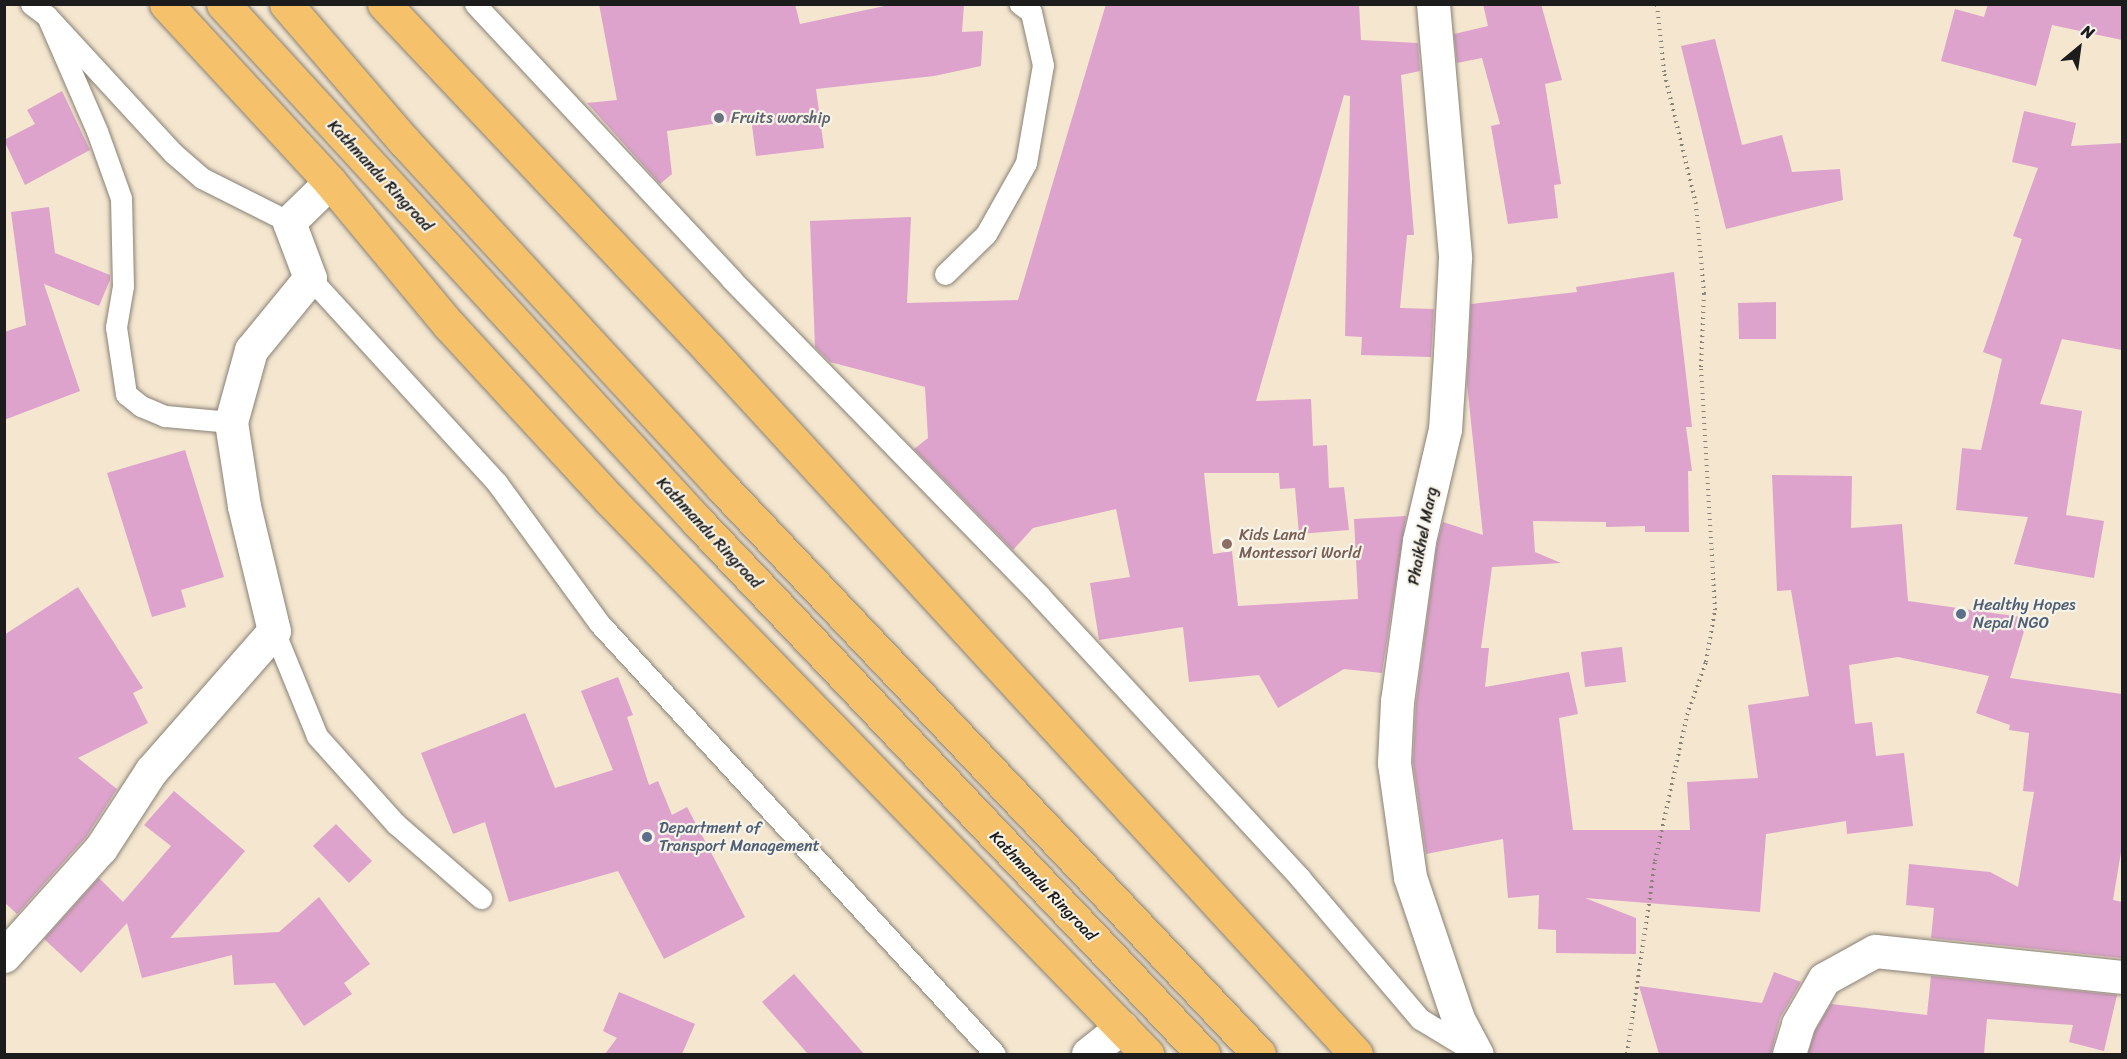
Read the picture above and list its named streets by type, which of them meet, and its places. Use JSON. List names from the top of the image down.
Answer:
{
  "streets": {
    "main road": ["Kathmandu Ringroad"],
    "street": ["Phaikhel Marg"]
  },
  "places": [
    "Fruits worship",
    "Kids Land Montessori World",
    "Healthy Hopes Nepal NGO",
    "Department of Transport Management"
  ],
  "north": "top right"
}
